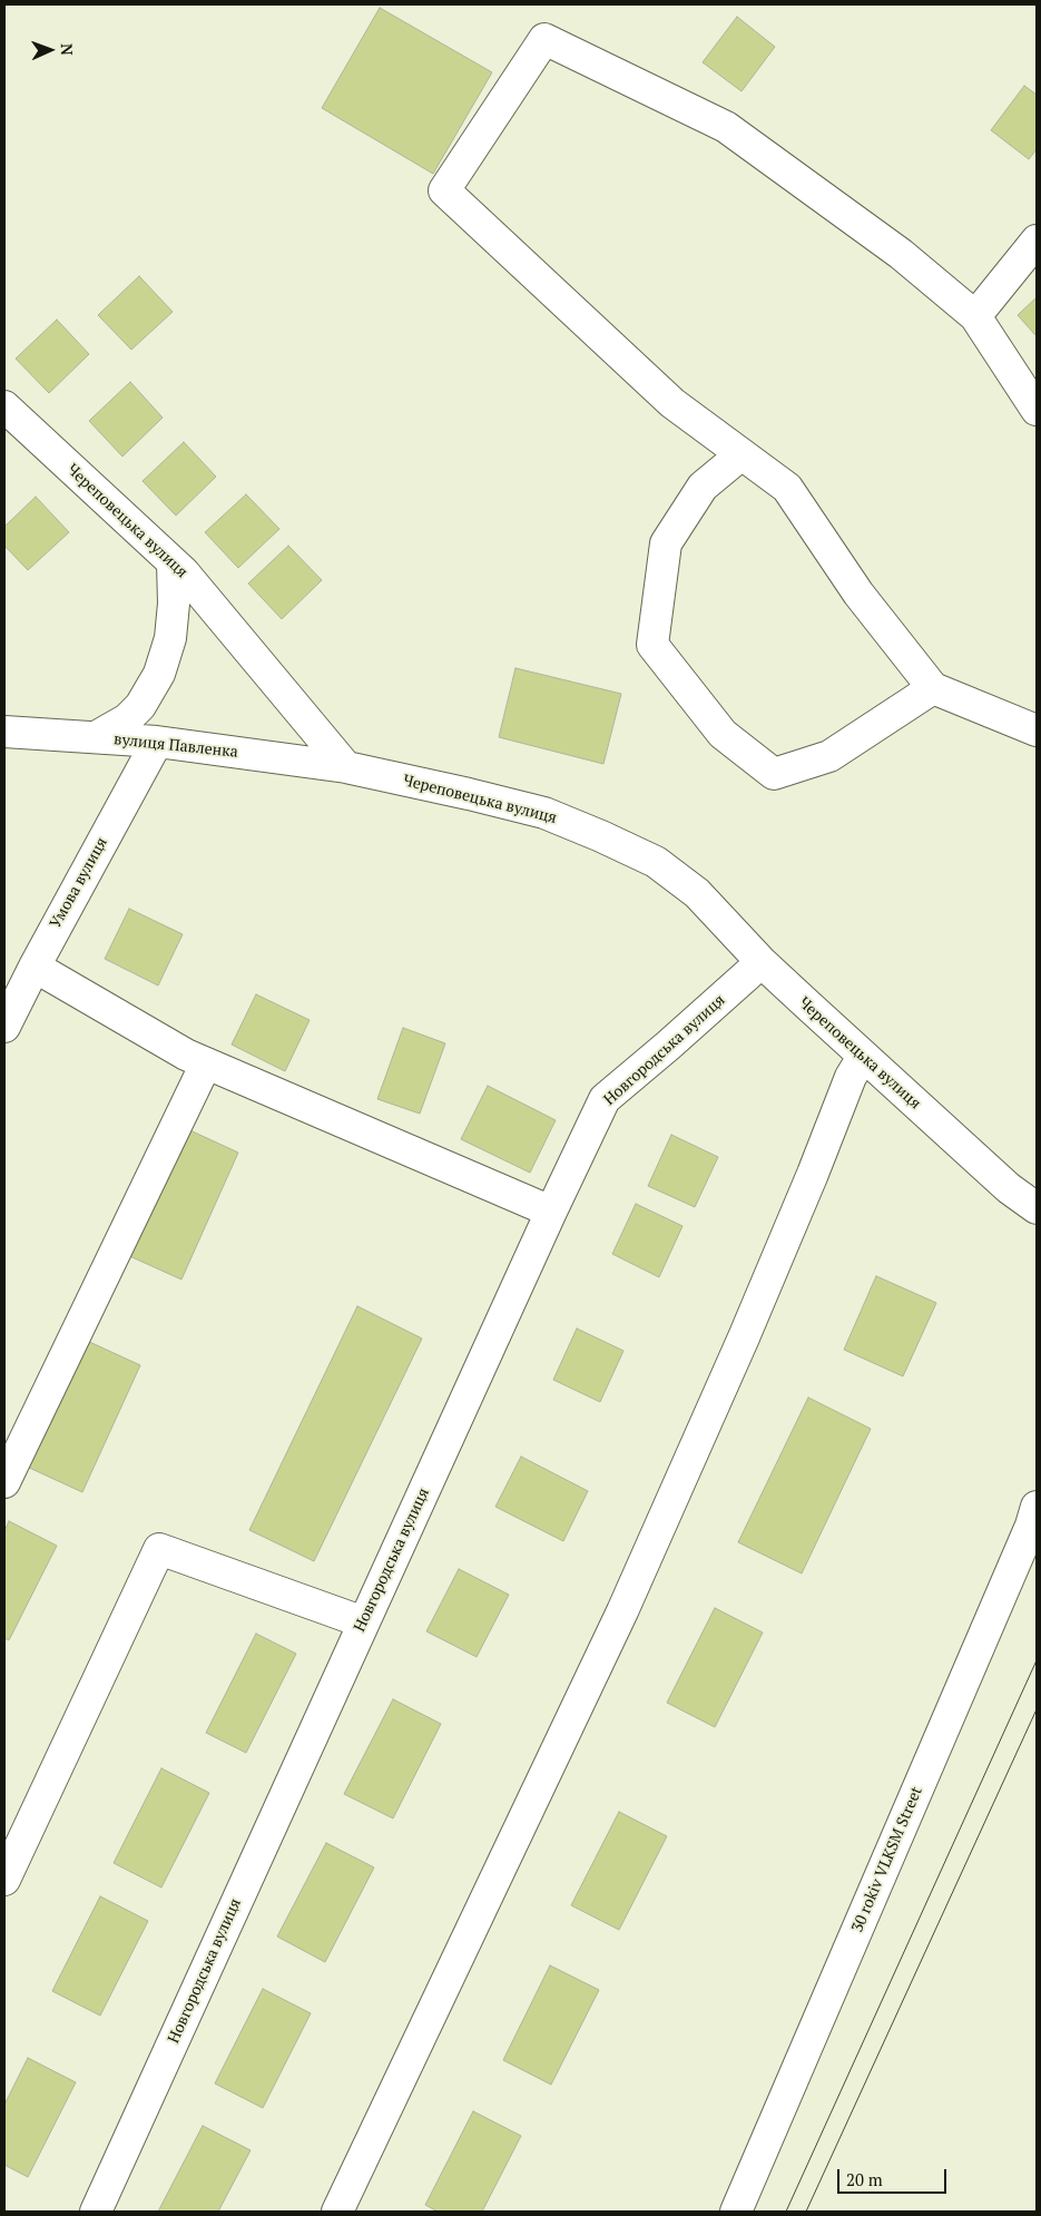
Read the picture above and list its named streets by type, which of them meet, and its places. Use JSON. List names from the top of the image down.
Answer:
{
  "streets": {
    "street": [
      "Череповецька вулиця",
      "вулиця Павленка",
      "Умова вулиця",
      "Новгородська вулиця",
      "30 rokiv VLKSM Street"
    ]
  },
  "crossings": [
    ["Череповецька вулиця", "вулиця Павленка"],
    ["Череповецька вулиця", "Новгородська вулиця"],
    ["вулиця Павленка", "Умова вулиця"]
  ],
  "scale_bar": "20 m",
  "north": "right"
}
